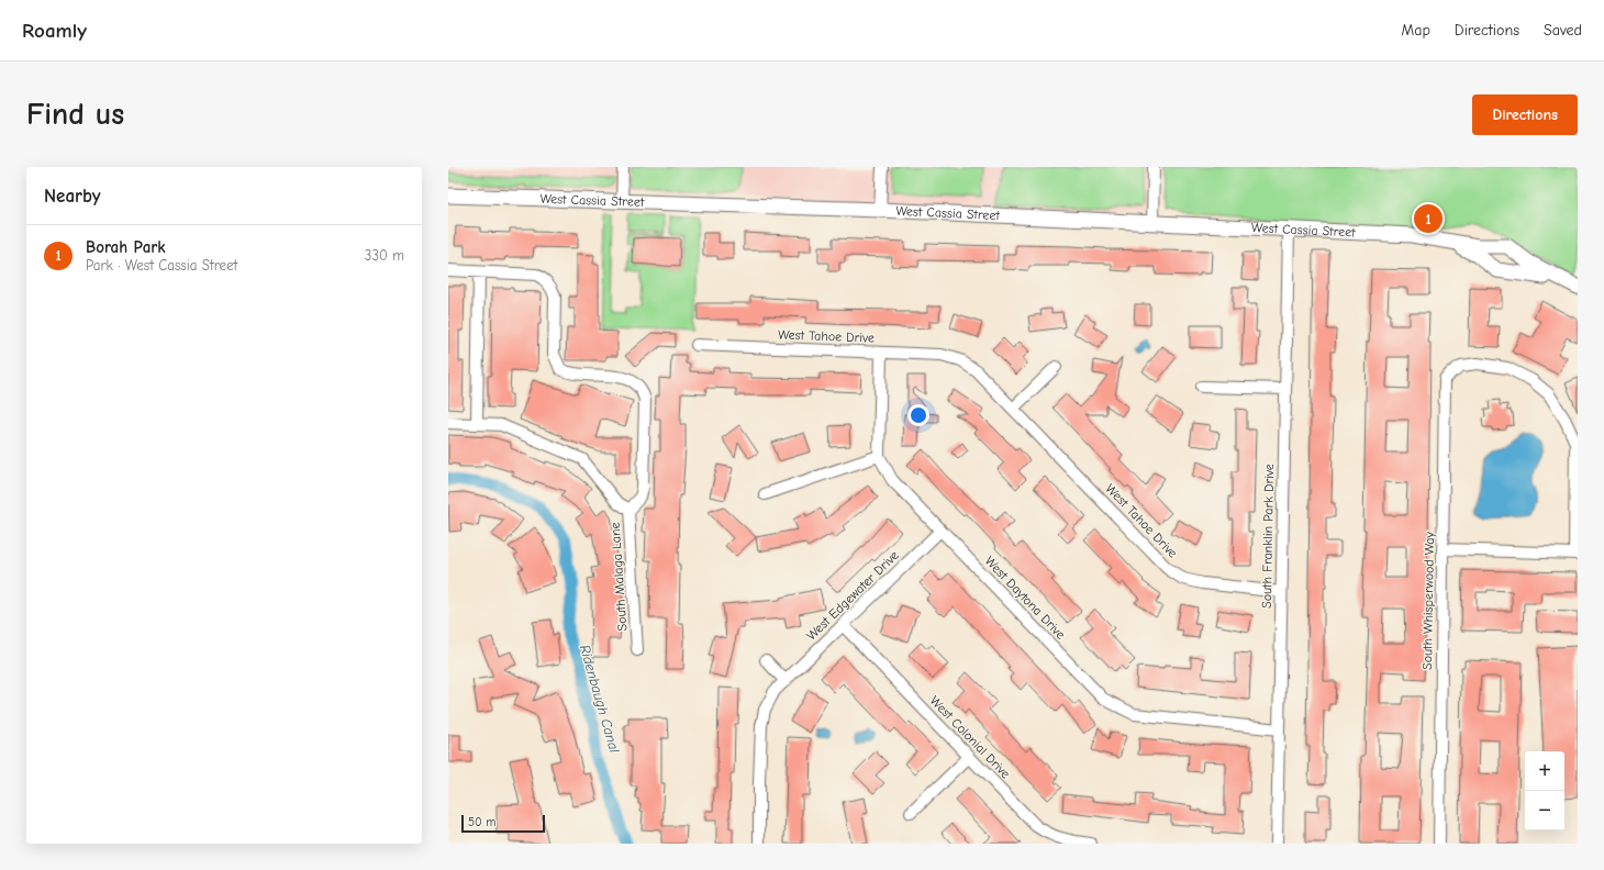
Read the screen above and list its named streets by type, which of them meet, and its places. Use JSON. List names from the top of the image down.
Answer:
{
  "streets": {
    "street": [
      "West Cassia Street",
      "West Tahoe Drive",
      "South Franklin Park Drive",
      "South Malaga Lane",
      "West Edgewater Drive",
      "West Daytona Drive",
      "South Whisperwood Way",
      "West Colonial Drive"
    ]
  },
  "crossings": [
    ["West Cassia Street", "South Franklin Park Drive"],
    ["West Tahoe Drive", "South Franklin Park Drive"],
    ["West Tahoe Drive", "West Daytona Drive"],
    ["South Franklin Park Drive", "West Daytona Drive"],
    ["West Edgewater Drive", "West Daytona Drive"],
    ["West Edgewater Drive", "West Colonial Drive"]
  ],
  "water": ["Ridenbaugh Canal"],
  "scale_bar": "50 m",
  "page": {
    "header": "Roamly",
    "nav": ["Map", "Directions", "Saved"],
    "buttons": "Directions",
    "title": "Find us",
    "heading": "Nearby",
    "pins": "1",
    "list": [
      {
        "mark": "1",
        "name": "Borah Park",
        "note": "Park · West Cassia Street",
        "value": "330 m"
      }
    ],
    "map_buttons": ["+", "−"],
    "scale": "50 m"
  }
}
